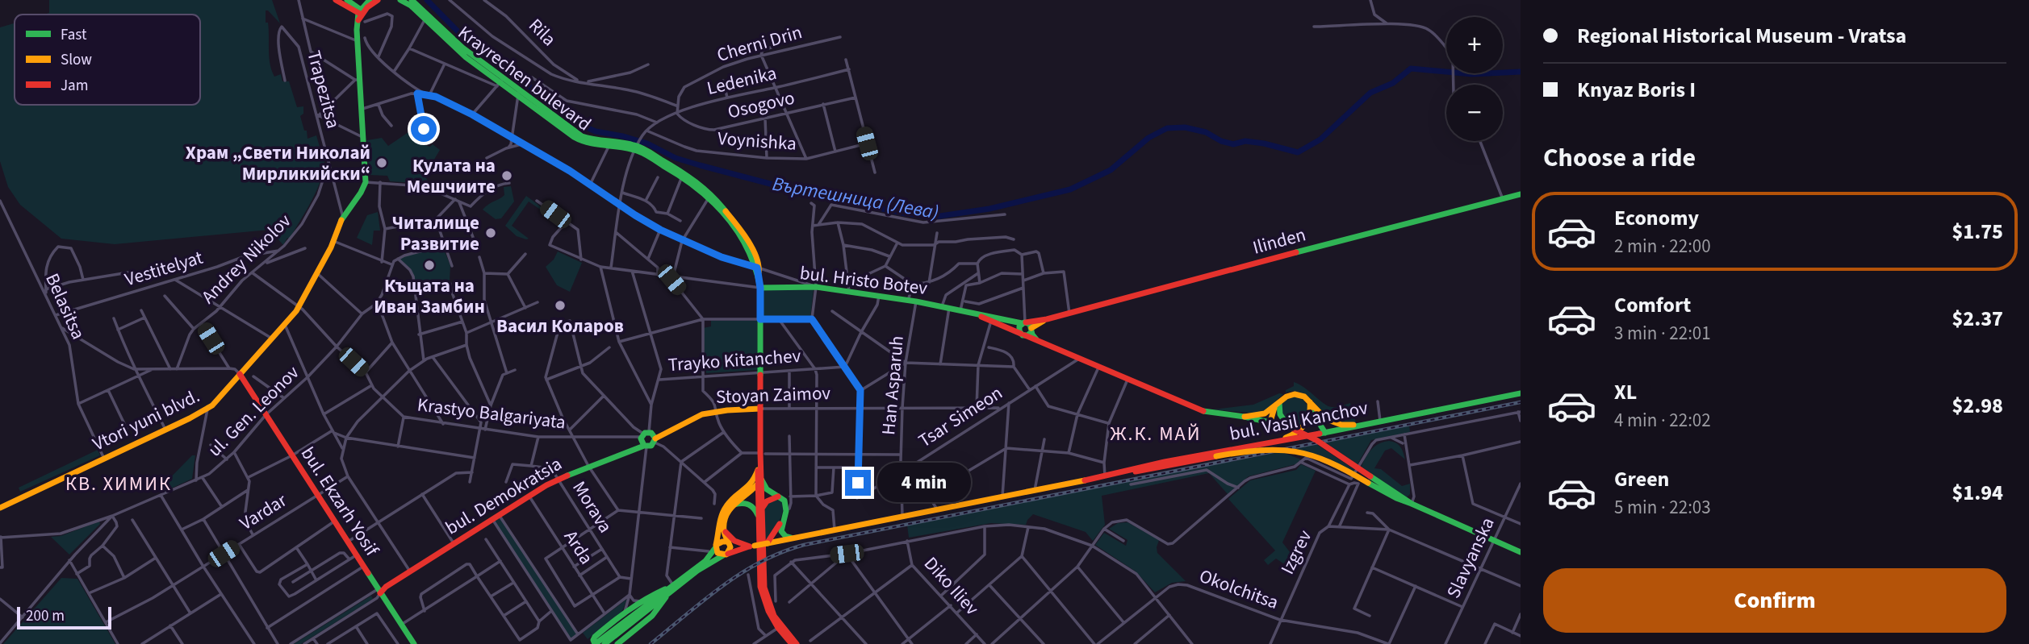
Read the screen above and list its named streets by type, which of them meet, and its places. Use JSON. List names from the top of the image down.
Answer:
{
  "streets": {
    "street": [
      "Rila",
      "Cherni Drin",
      "Krayrechen bulevard",
      "Ledenika",
      "Trapezitsa",
      "Osogovo",
      "Voynishka",
      "Ilinden",
      "Andrey Nikolov",
      "Vestitelyat",
      "bul. Hristo Botev",
      "Belasitsa",
      "Trayko Kitanchev",
      "Han Asparuh",
      "Stoyan Zaimov",
      "ul. Gen. Leonov",
      "Krastyo Balgariyata",
      "Tsar Simeon",
      "Vtori yuni blvd.",
      "bul. Vasil Kanchov",
      "bul. Demokratsia",
      "bul. Ekzarh Yosif",
      "Morava",
      "Vardar",
      "Arda",
      "Izgrev",
      "Slavyanska",
      "Diko Iliev",
      "Okolchitsa"
    ]
  },
  "crossings": [
    ["Krayrechen bulevard", "Ledenika"],
    ["Krayrechen bulevard", "bul. Hristo Botev"],
    ["Krayrechen bulevard", "Trayko Kitanchev"],
    ["Krayrechen bulevard", "Stoyan Zaimov"],
    ["Ledenika", "Osogovo"],
    ["Ledenika", "Voynishka"],
    ["Ledenika", "bul. Hristo Botev"],
    ["Trapezitsa", "Andrey Nikolov"],
    ["Trapezitsa", "Vtori yuni blvd."],
    ["Ilinden", "bul. Hristo Botev"],
    ["Andrey Nikolov", "Vestitelyat"],
    ["Andrey Nikolov", "Krastyo Balgariyata"],
    ["Vestitelyat", "Belasitsa"],
    ["bul. Hristo Botev", "Han Asparuh"],
    ["bul. Hristo Botev", "Tsar Simeon"],
    ["Belasitsa", "Vtori yuni blvd."],
    ["Han Asparuh", "Stoyan Zaimov"],
    ["Han Asparuh", "Tsar Simeon"],
    ["Han Asparuh", "bul. Vasil Kanchov"],
    ["Stoyan Zaimov", "Tsar Simeon"],
    ["Stoyan Zaimov", "bul. Demokratsia"],
    ["ul. Gen. Leonov", "Krastyo Balgariyata"],
    ["ul. Gen. Leonov", "bul. Ekzarh Yosif"],
    ["Krastyo Balgariyata", "Vtori yuni blvd."],
    ["Vtori yuni blvd.", "bul. Ekzarh Yosif"],
    ["bul. Demokratsia", "bul. Ekzarh Yosif"],
    ["bul. Demokratsia", "Morava"],
    ["bul. Demokratsia", "Arda"],
    ["bul. Ekzarh Yosif", "Vardar"],
    ["Izgrev", "Okolchitsa"]
  ],
  "districts": ["Ж.К. МАЙ", "КВ. ХИМИК"],
  "water": ["Въртешница (Лева)"],
  "places": [
    "Храм „Свети Николай Мирликийски“",
    "Кулата на Мешчиите",
    "Читалище Развитие",
    "Къщата на Иван Замбин",
    "Васил Коларов"
  ],
  "legend": ["Fast", "Slow", "Jam"],
  "scale_bar": "200 m",
  "page": {
    "banner": ["Regional Historical Museum - Vratsa", "Knyaz Boris I"],
    "map_buttons": ["+", "−"],
    "heading": "Choose a ride",
    "list": [
      {
        "name": "Economy",
        "note": "2 min · 22:00",
        "value": "$1.75"
      },
      {
        "name": "Comfort",
        "note": "3 min · 22:01",
        "value": "$2.37"
      },
      {
        "name": "XL",
        "note": "4 min · 22:02",
        "value": "$2.98"
      },
      {
        "name": "Green",
        "note": "5 min · 22:03",
        "value": "$1.94"
      }
    ],
    "bubble": "4 min",
    "buttons": "Confirm",
    "scale": "200 m"
  }
}
